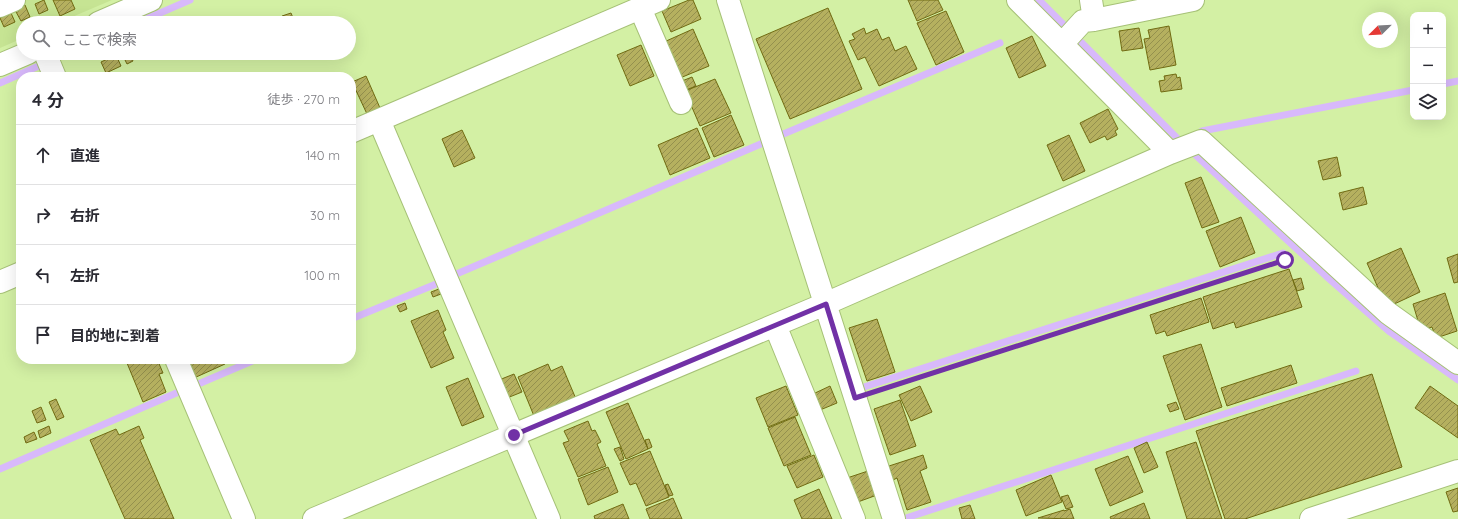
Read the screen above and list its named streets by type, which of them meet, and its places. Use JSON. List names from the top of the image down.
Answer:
{
  "north": "bottom left",
  "page": {
    "map_buttons": ["+", "−"],
    "search": "ここで検索",
    "heading": ["4 分", "徒歩 · 270 m"],
    "list": [
      ["直進", "140 m"],
      ["右折", "30 m"],
      ["左折", "100 m"],
      "目的地に到着"
    ]
  }
}
